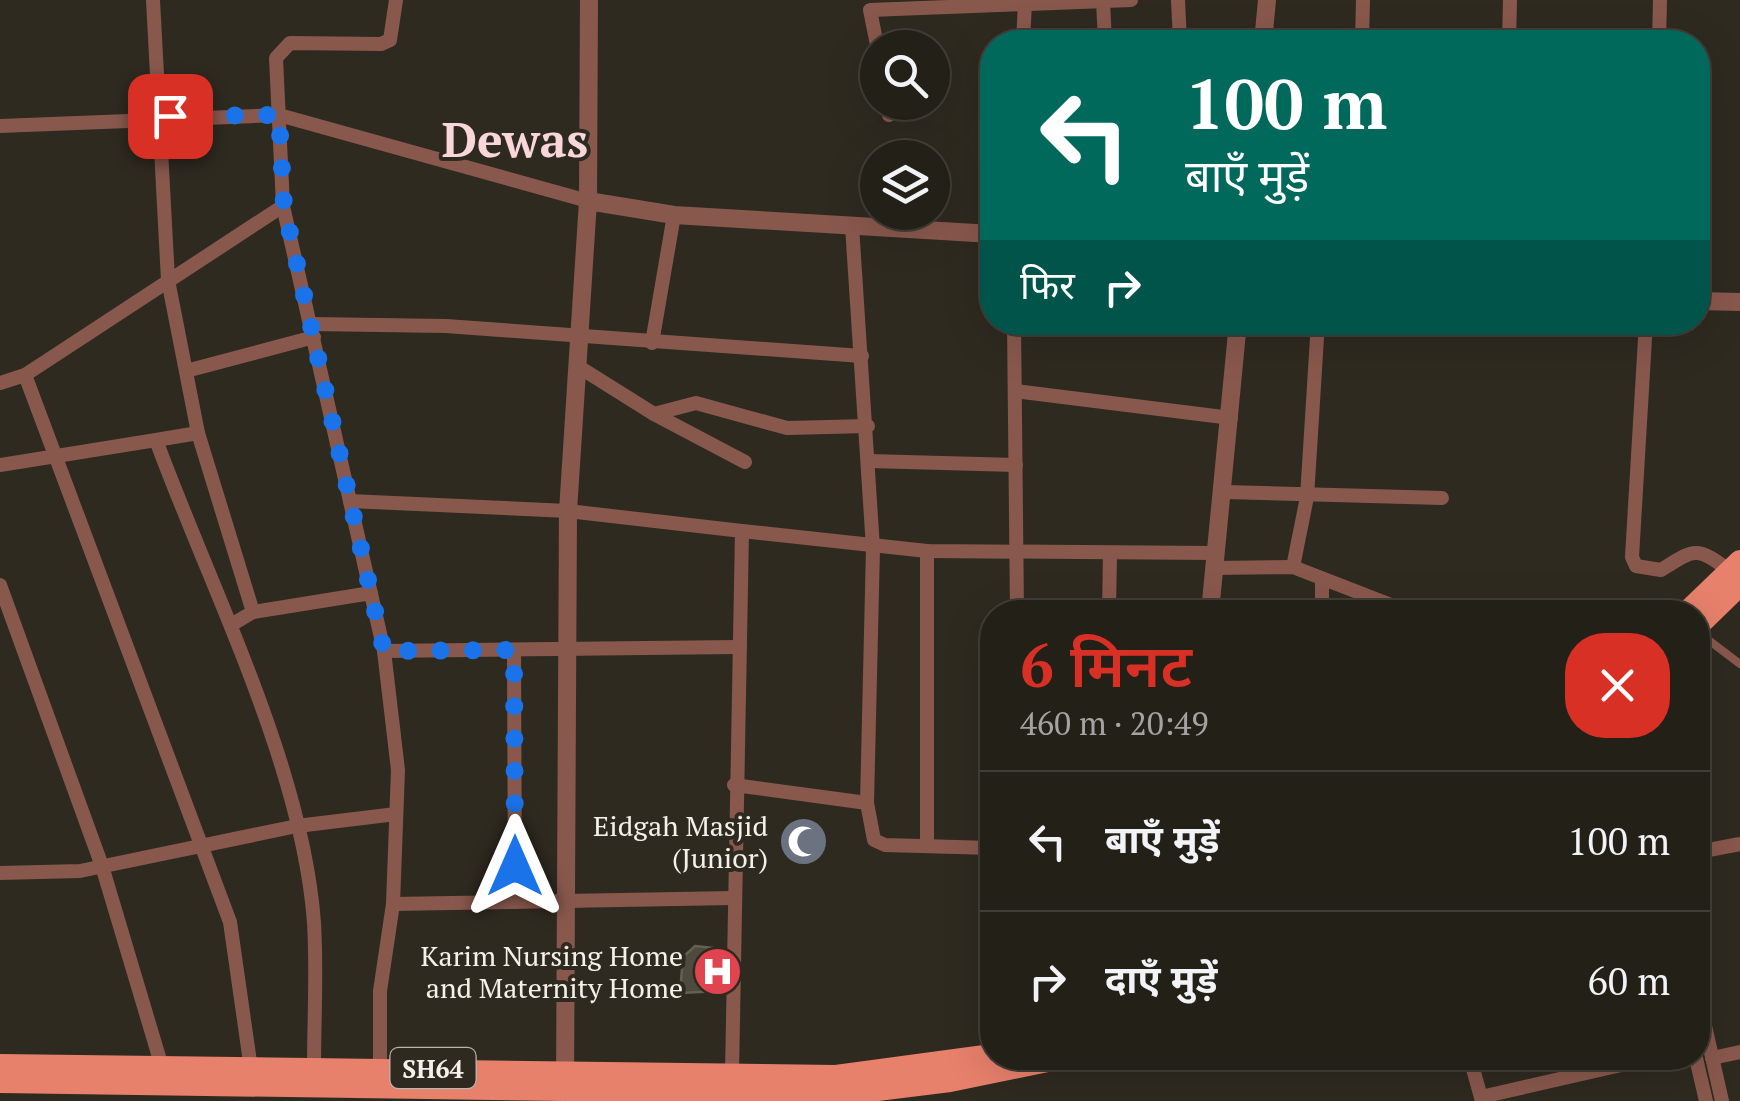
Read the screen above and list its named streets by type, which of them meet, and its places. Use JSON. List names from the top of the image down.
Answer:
{
  "streets": {
    "main road": ["SH64"]
  },
  "districts": ["Dewas"],
  "places": {
    "mosque": ["Eidgah Masjid (Junior)"],
    "hospital": ["Karim Nursing Home and Maternity Home"]
  },
  "page": {
    "turn": ["100 m", "बाएँ मुड़ें"],
    "then": "फिर",
    "heading": ["6 मिनट", "460 m · 20:49"],
    "list": [
      {
        "name": "बाएँ मुड़ें",
        "value": "100 m"
      },
      {
        "name": "दाएँ मुड़ें",
        "value": "60 m"
      }
    ]
  }
}
